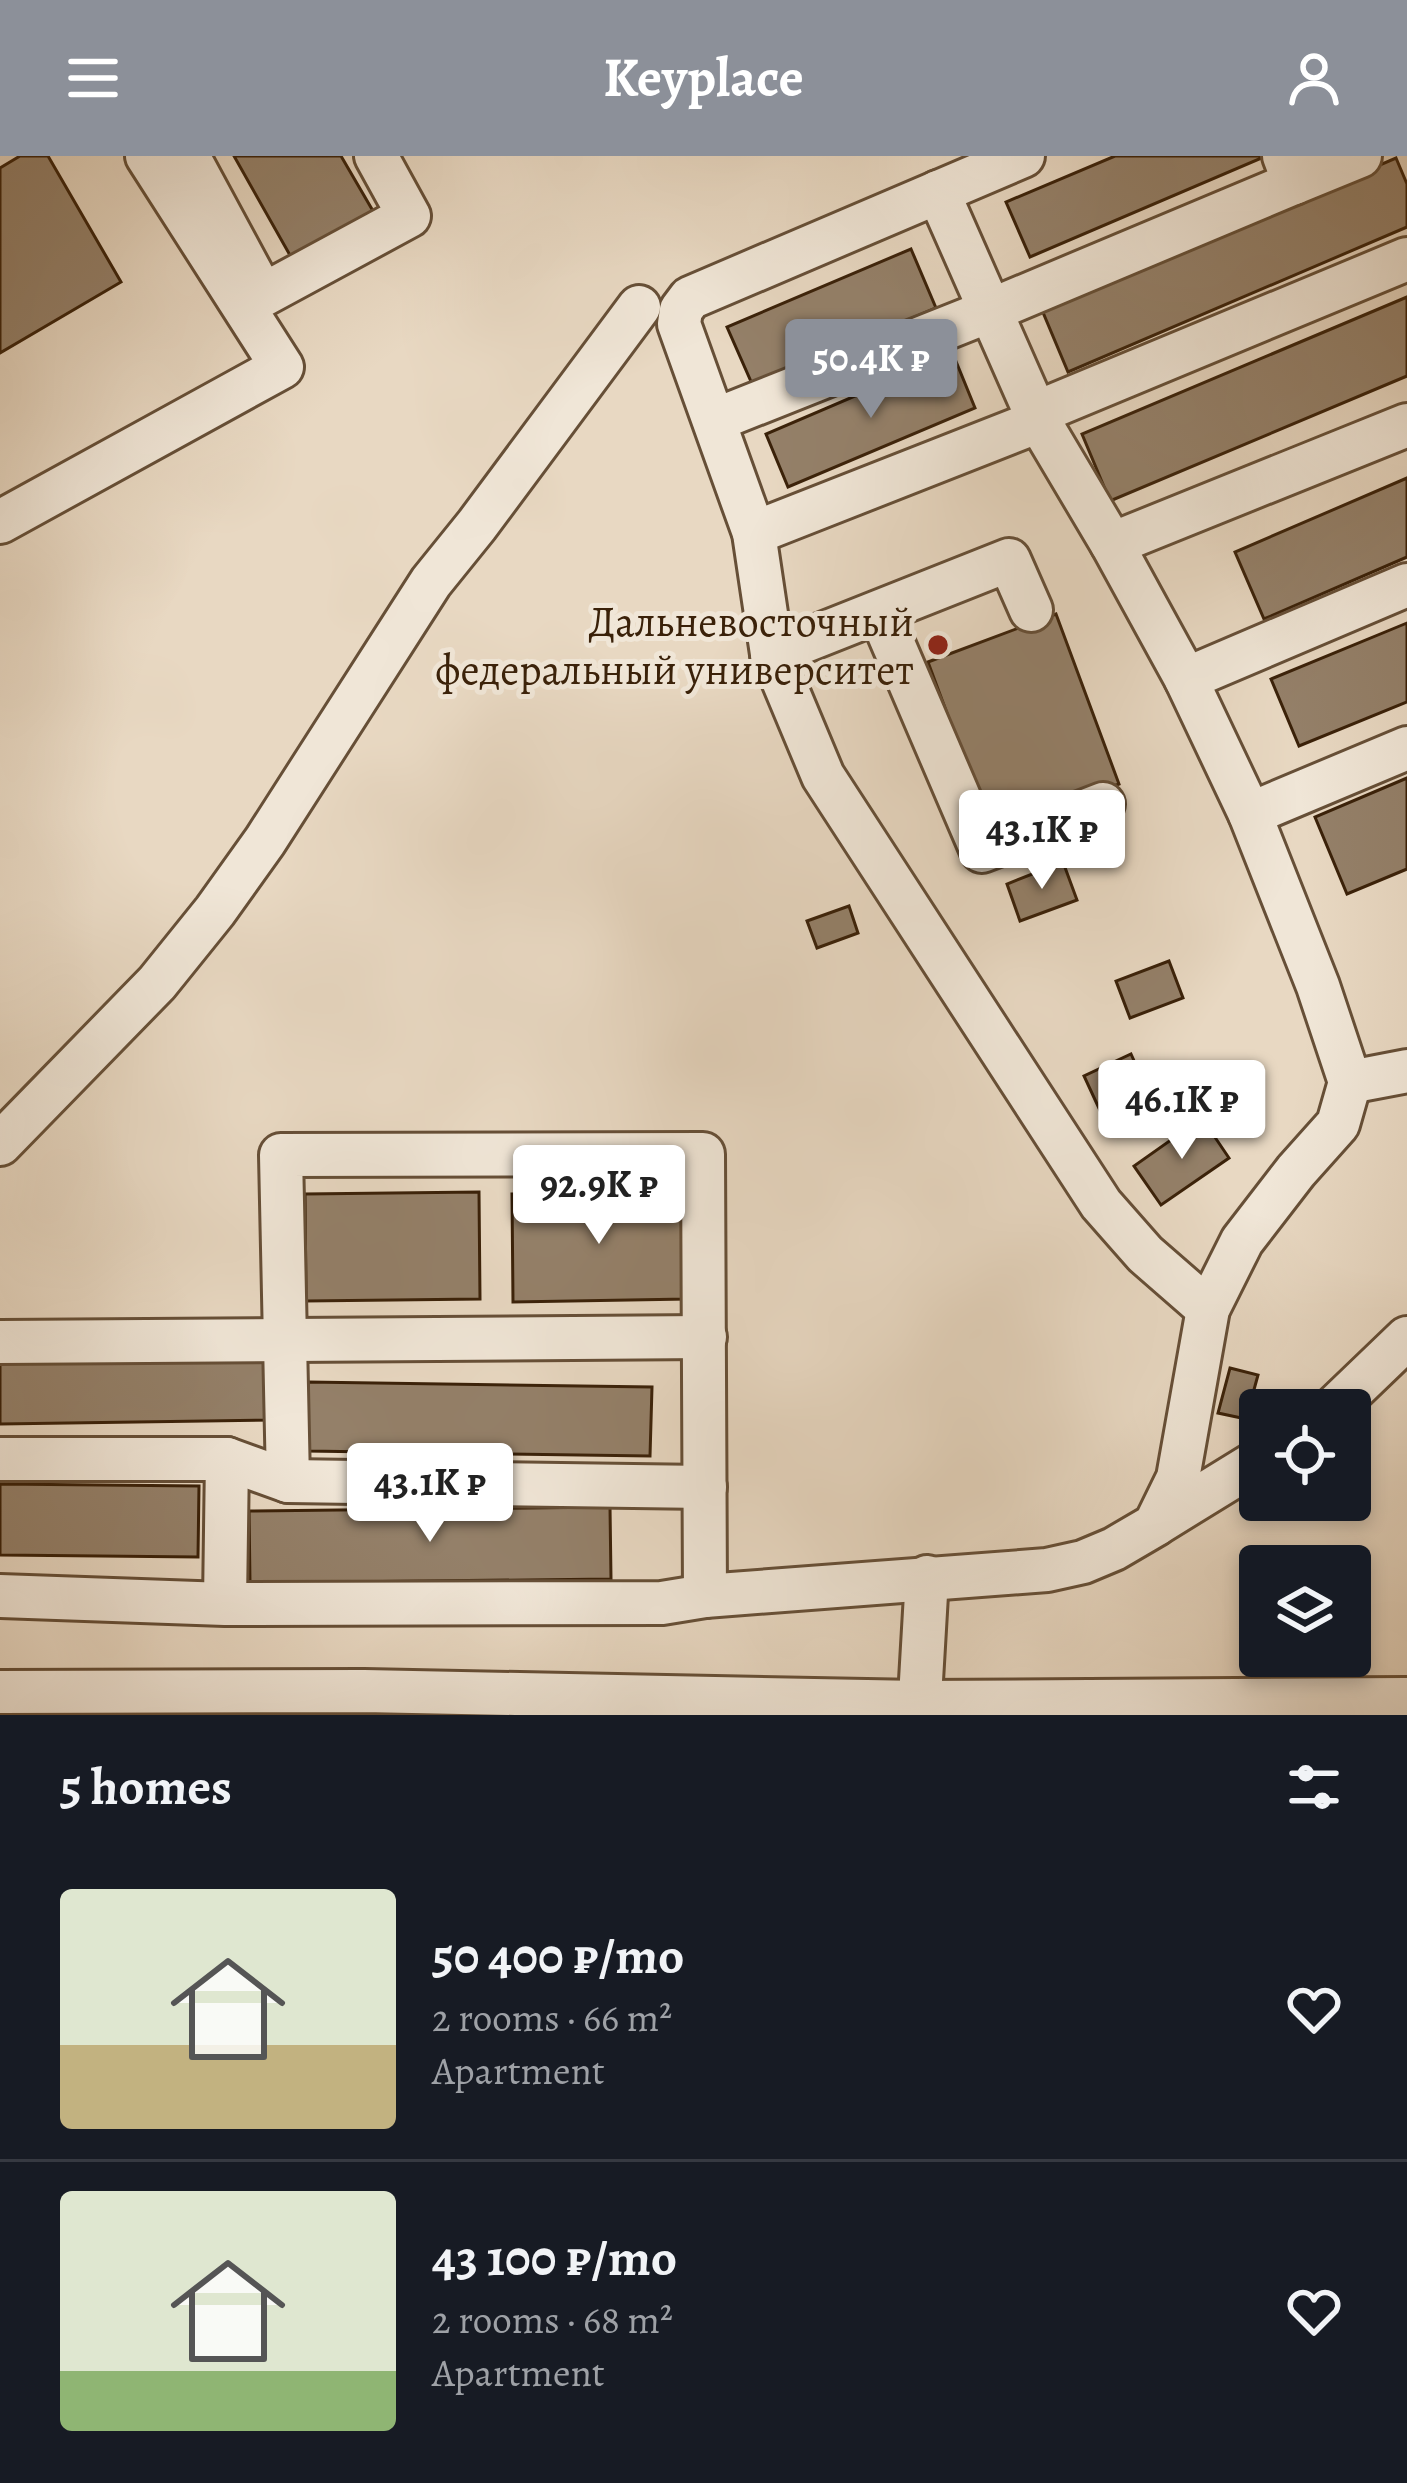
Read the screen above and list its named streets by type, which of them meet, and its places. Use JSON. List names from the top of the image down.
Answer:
{
  "places": ["Дальневосточный федеральный университет"],
  "page": {
    "header": "Keyplace",
    "price": [
      "50.4K ₽",
      "43.1K ₽",
      "46.1K ₽",
      "92.9K ₽",
      "43.1K ₽"
    ],
    "heading": "5 homes",
    "list": [
      {
        "name": "50 400 ₽/mo",
        "note": "2 rooms · 66 m² · Apartment"
      },
      {
        "name": "43 100 ₽/mo",
        "note": "2 rooms · 68 m² · Apartment"
      }
    ]
  }
}
